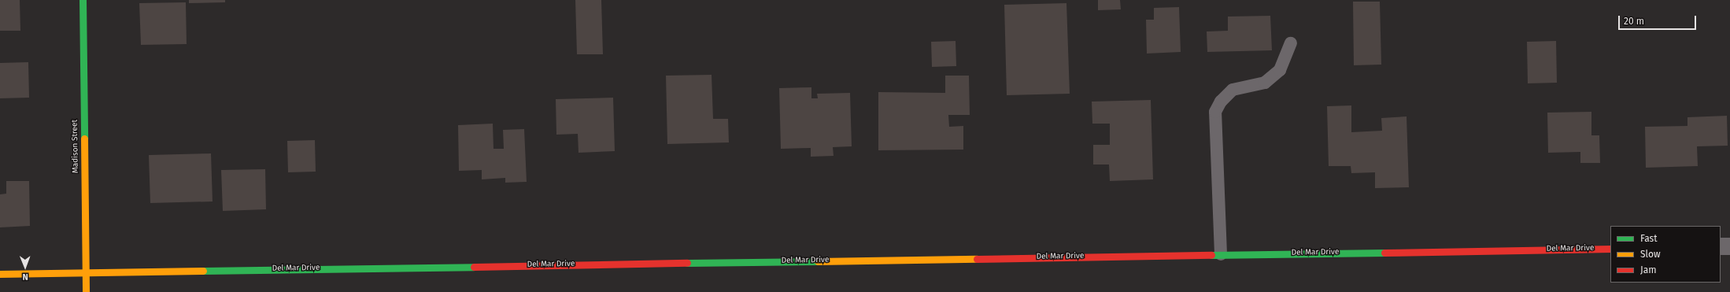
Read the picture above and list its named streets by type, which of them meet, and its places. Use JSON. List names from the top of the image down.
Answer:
{
  "streets": {
    "street": ["Madison Street", "Del Mar Drive"]
  },
  "crossings": [
    ["Madison Street", "Del Mar Drive"]
  ],
  "legend": ["Fast", "Slow", "Jam"],
  "scale_bar": "20 m",
  "north": "bottom"
}
